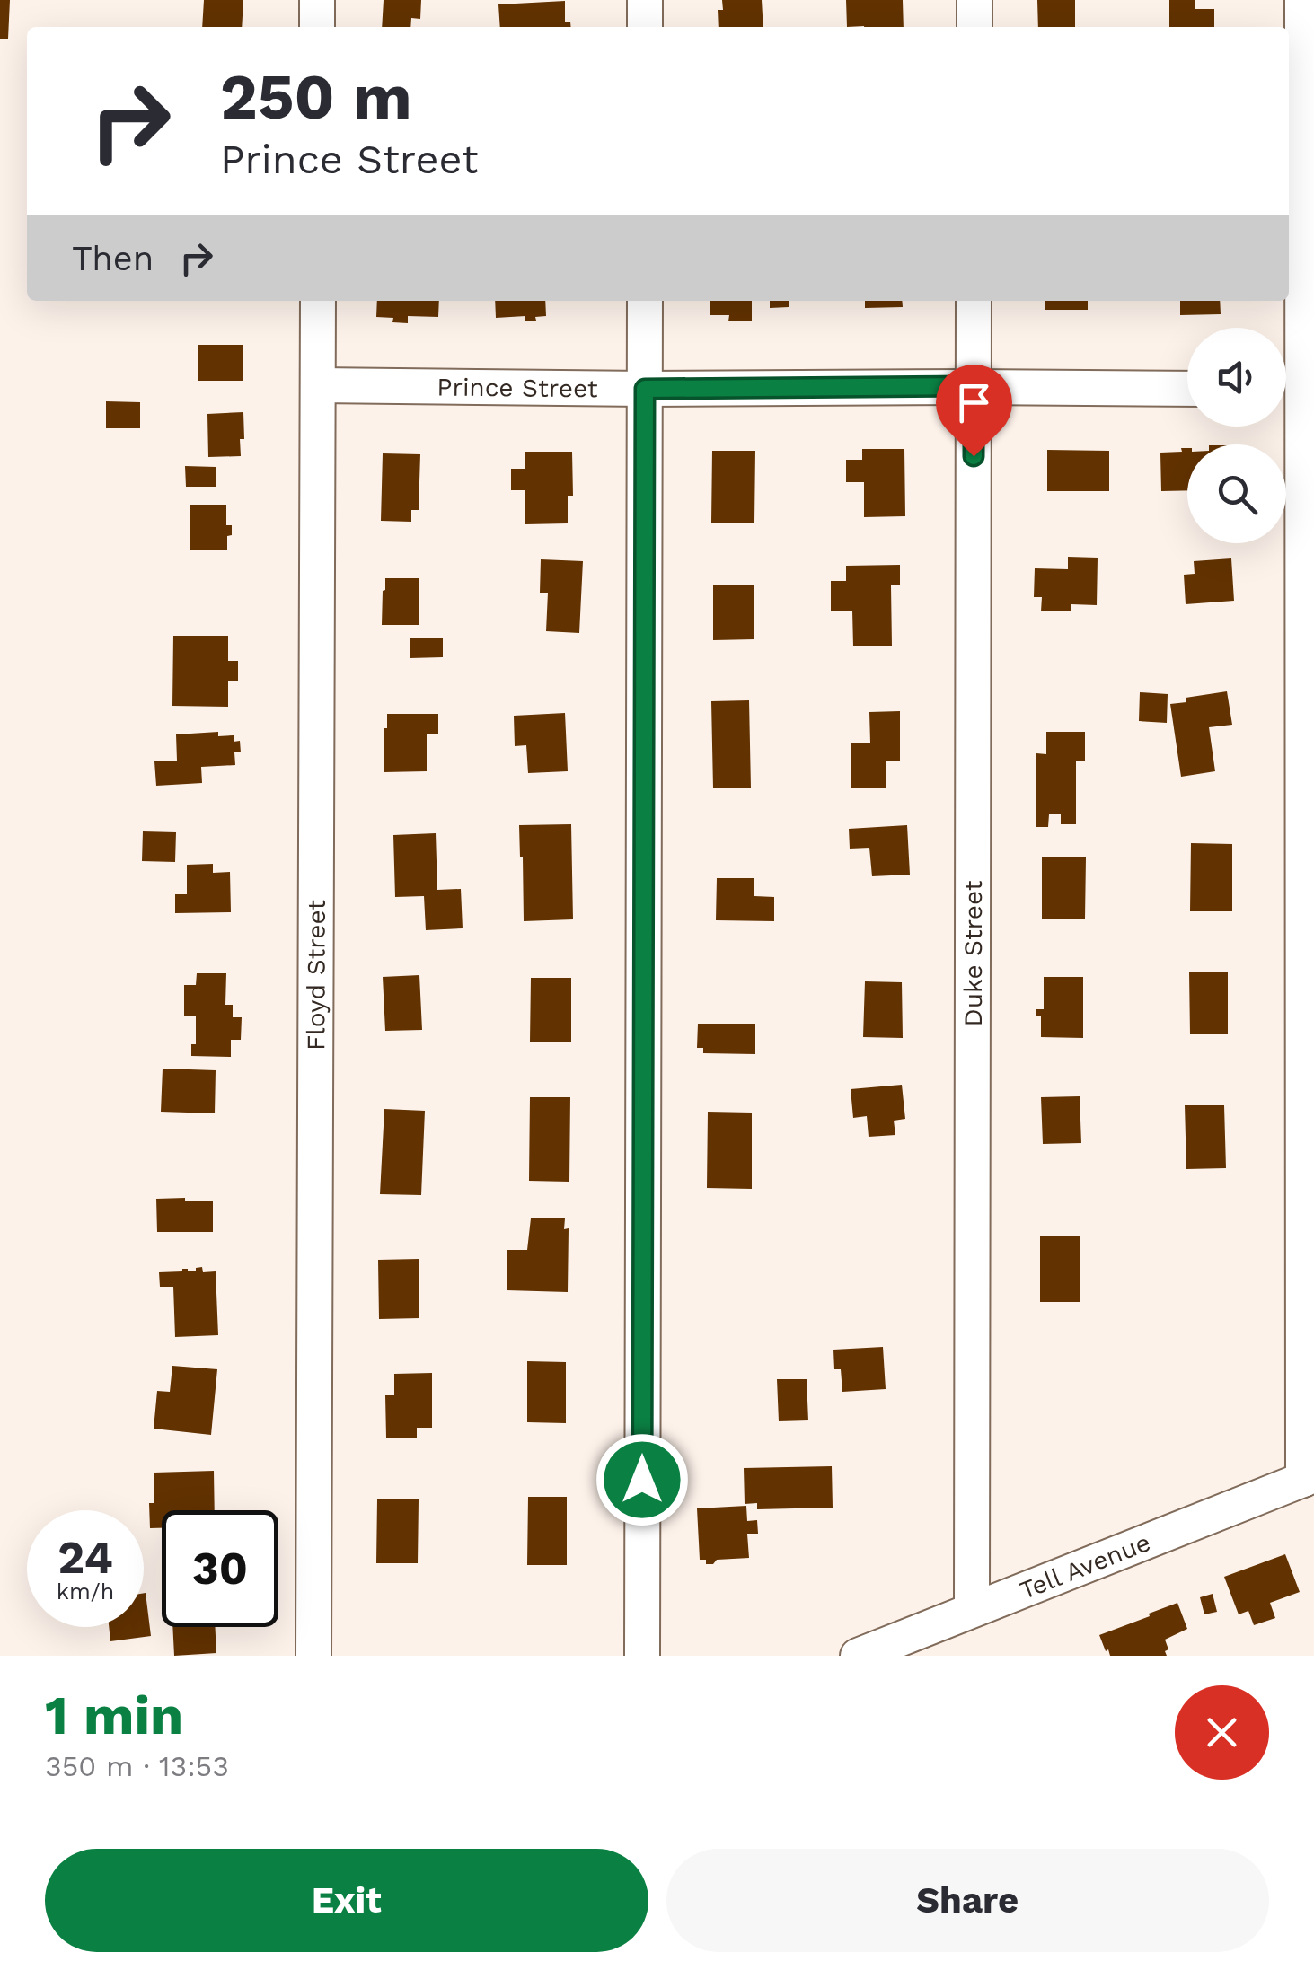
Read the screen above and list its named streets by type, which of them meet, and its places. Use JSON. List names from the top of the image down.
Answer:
{
  "streets": {
    "street": [
      "Prince Street",
      "Duke Street",
      "Floyd Street",
      "Tell Avenue"
    ]
  },
  "crossings": [
    ["Prince Street", "Duke Street"],
    ["Prince Street", "Floyd Street"],
    ["Duke Street", "Tell Avenue"]
  ],
  "page": {
    "turn": ["250 m", "Prince Street"],
    "then": "Then",
    "speed": "24 km/h",
    "limit": "30",
    "heading": ["1 min", "350 m · 13:53"],
    "buttons": ["Exit", "Share"]
  }
}
